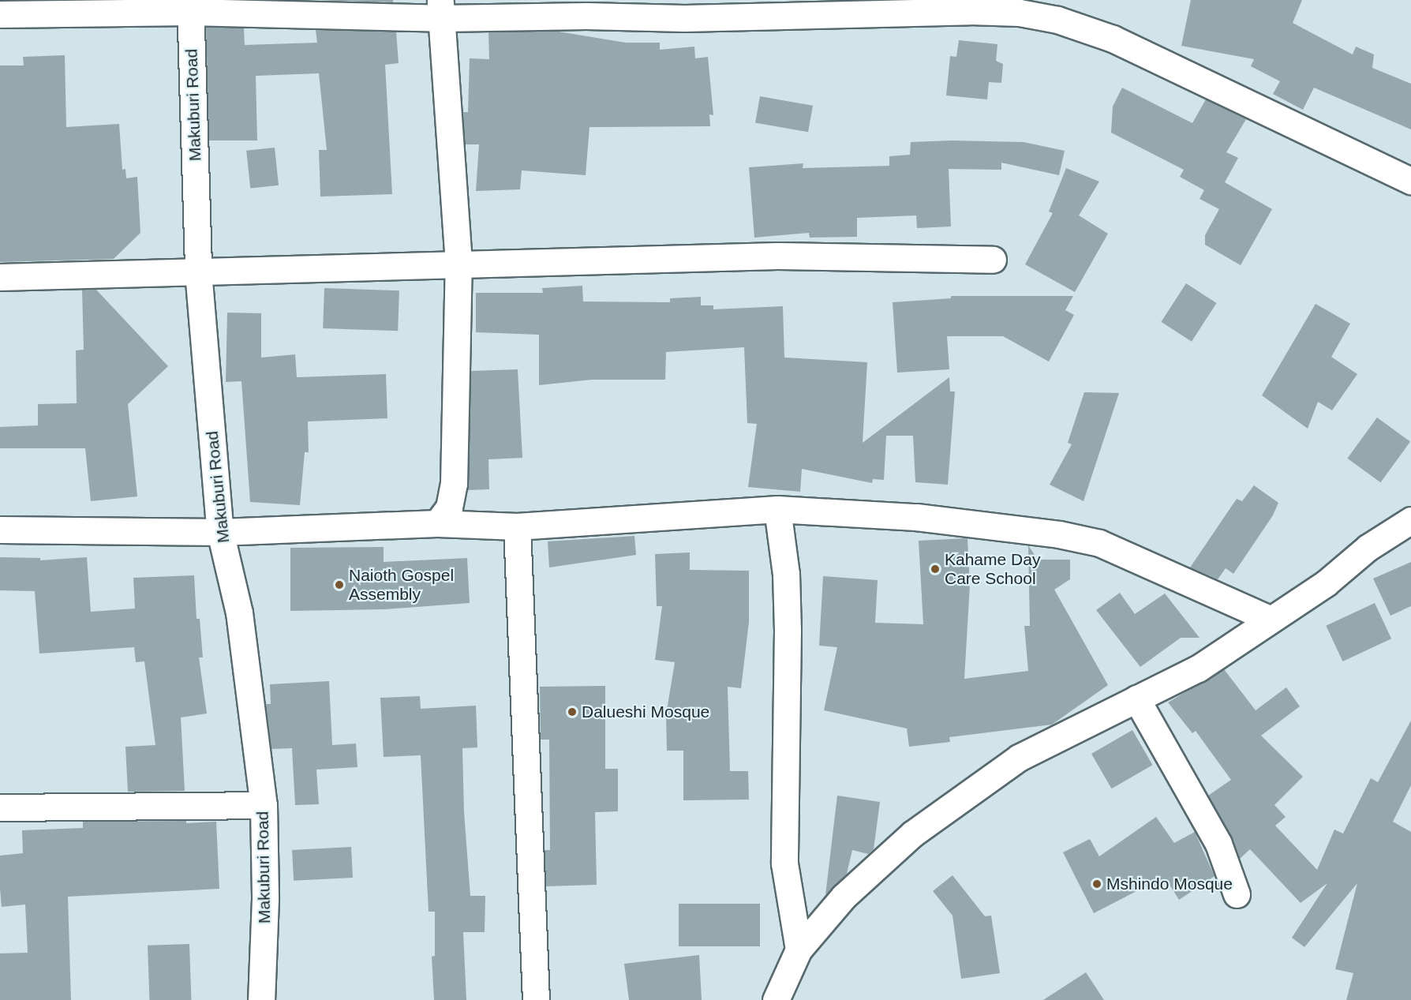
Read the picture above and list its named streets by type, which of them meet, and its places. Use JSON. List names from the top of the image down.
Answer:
{
  "streets": {
    "street": ["Makuburi Road"]
  },
  "places": [
    "Kahame Day Care School",
    "Naioth Gospel Assembly",
    "Dalueshi Mosque",
    "Mshindo Mosque"
  ]
}
